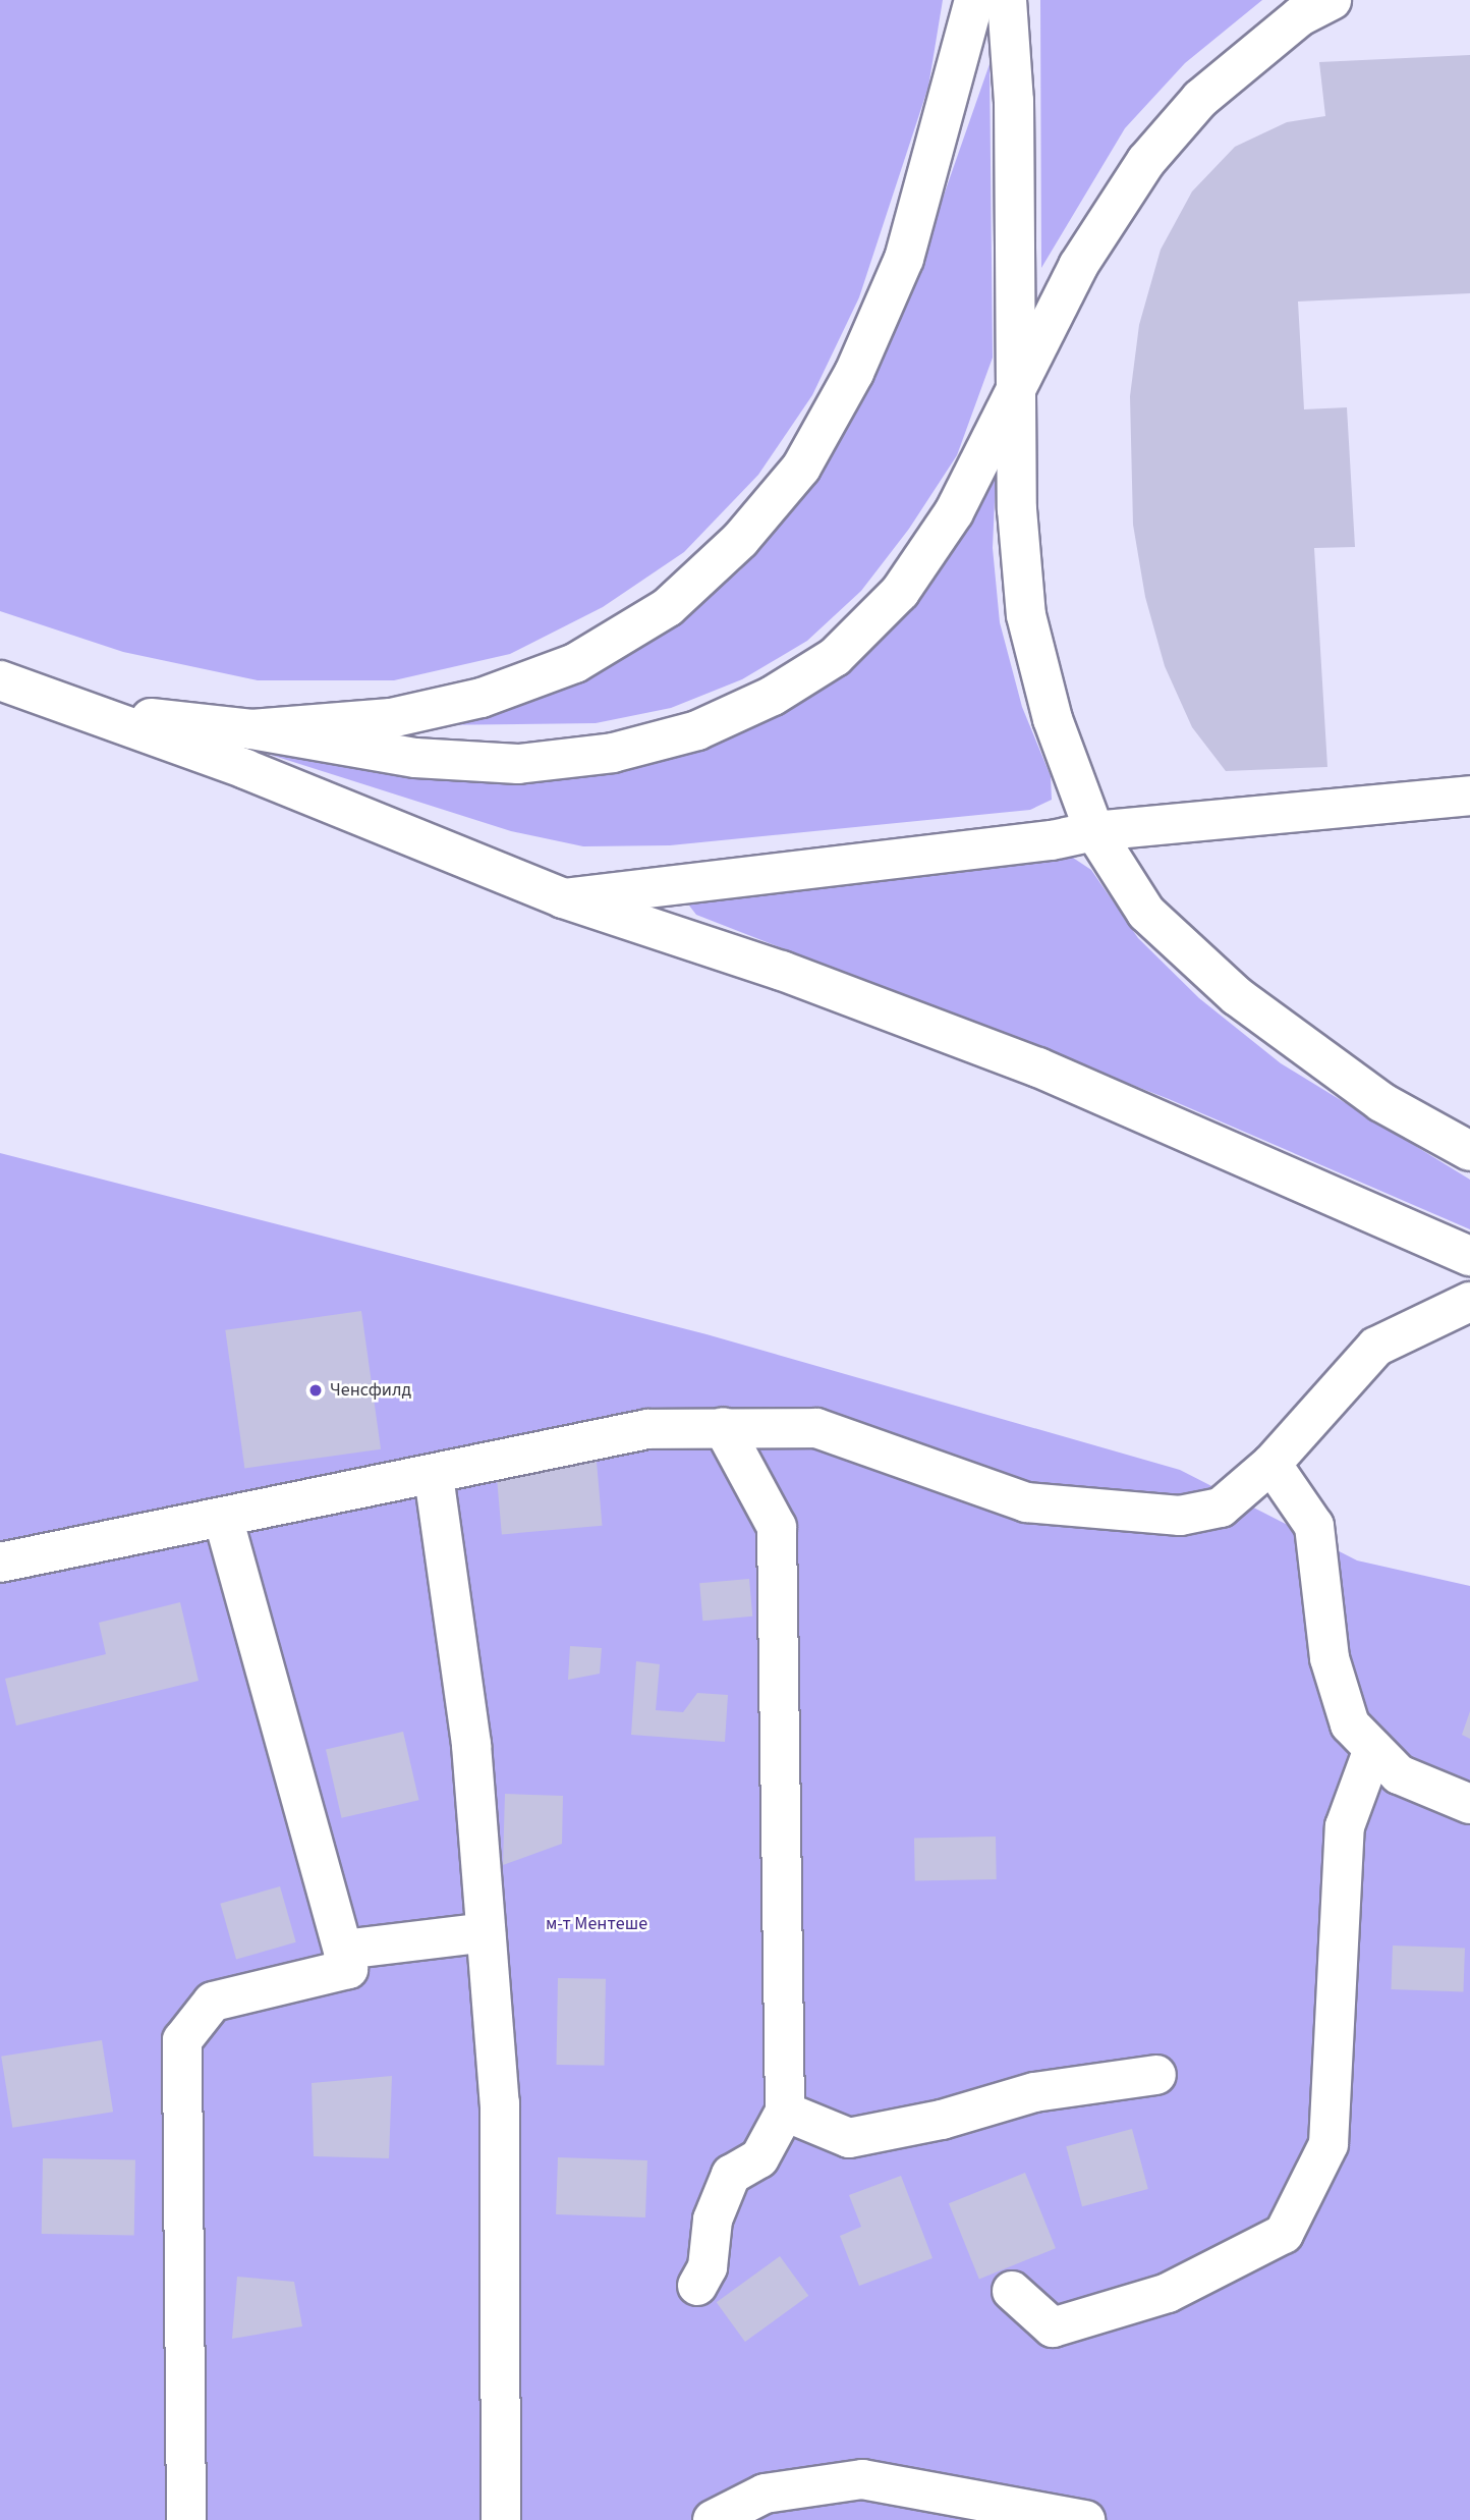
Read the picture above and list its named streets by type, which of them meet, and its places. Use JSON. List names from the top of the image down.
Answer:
{
  "parks": ["м-т Ментeше"],
  "places": ["Ченсфилд"]
}
